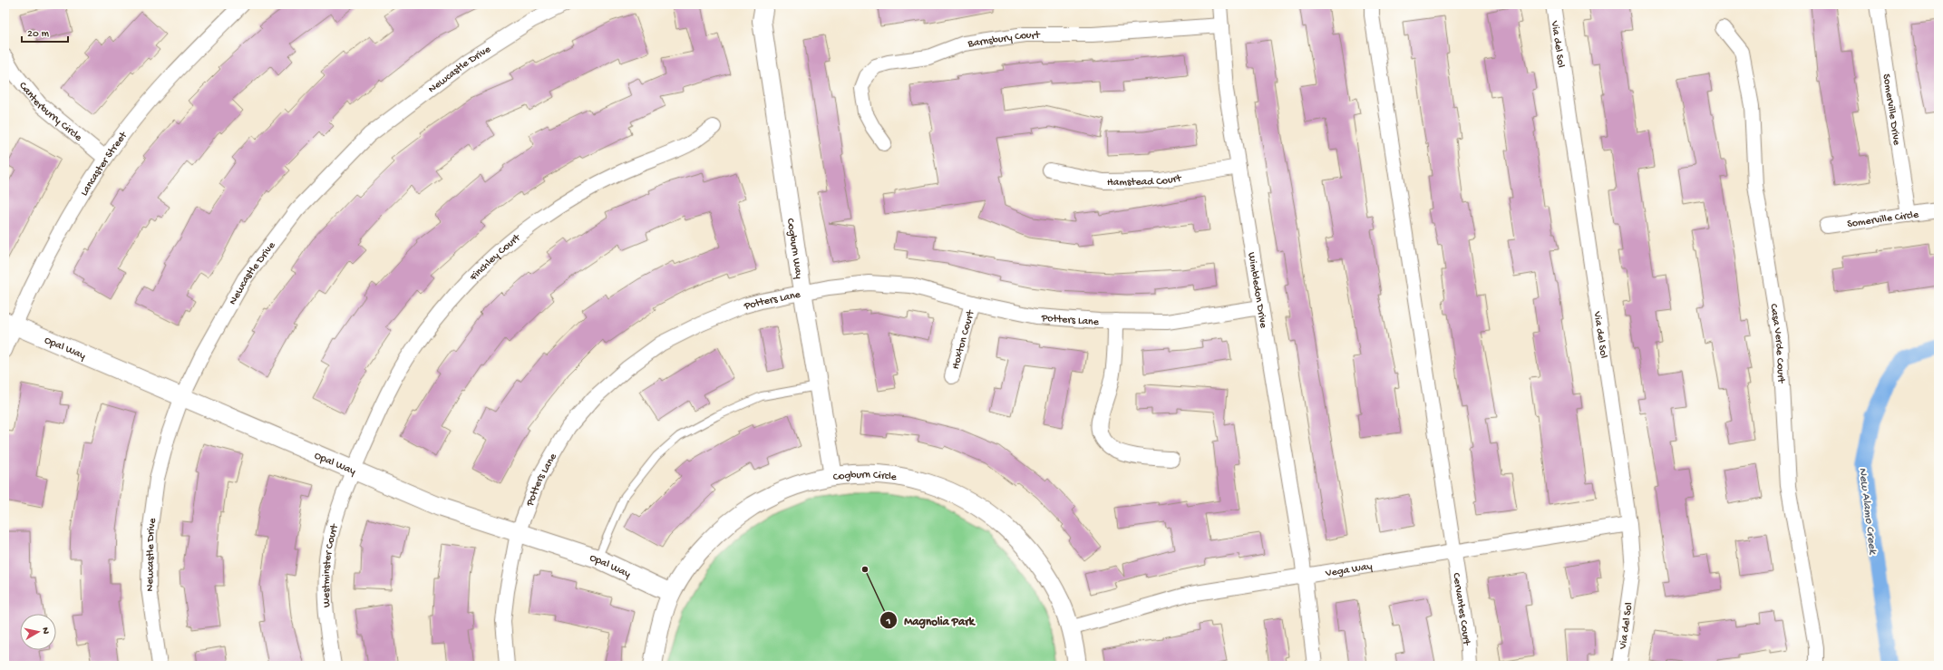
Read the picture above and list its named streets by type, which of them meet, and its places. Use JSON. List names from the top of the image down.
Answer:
{
  "streets": {
    "street": [
      "Barnsbury Court",
      "Via del Sol",
      "Newcastle Drive",
      "Somerville Drive",
      "Canterburry Circle",
      "Lancaster Street",
      "Hamstead Court",
      "Somerville Circle",
      "Cogburn Way",
      "Finchley Court",
      "Wimbledon Drive",
      "Potters Lane",
      "Hoxton Court",
      "Casa Verde Court",
      "Opal Way",
      "Cogburn Circle",
      "Westminster Court",
      "Vega Way",
      "Cervantes Court"
    ]
  },
  "crossings": [
    ["Barnsbury Court", "Wimbledon Drive"],
    ["Via del Sol", "Vega Way"],
    ["Newcastle Drive", "Opal Way"],
    ["Somerville Drive", "Somerville Circle"],
    ["Canterburry Circle", "Lancaster Street"],
    ["Lancaster Street", "Opal Way"],
    ["Hamstead Court", "Wimbledon Drive"],
    ["Cogburn Way", "Potters Lane"],
    ["Cogburn Way", "Cogburn Circle"],
    ["Finchley Court", "Opal Way"],
    ["Finchley Court", "Westminster Court"],
    ["Wimbledon Drive", "Potters Lane"],
    ["Wimbledon Drive", "Vega Way"],
    ["Potters Lane", "Hoxton Court"],
    ["Potters Lane", "Opal Way"],
    ["Opal Way", "Cogburn Circle"],
    ["Opal Way", "Westminster Court"],
    ["Cogburn Circle", "Vega Way"],
    ["Vega Way", "Cervantes Court"]
  ],
  "water": ["New Alamo Creek"],
  "places": ["Magnolia Park"],
  "scale_bar": "20 m",
  "north": "right"
}
